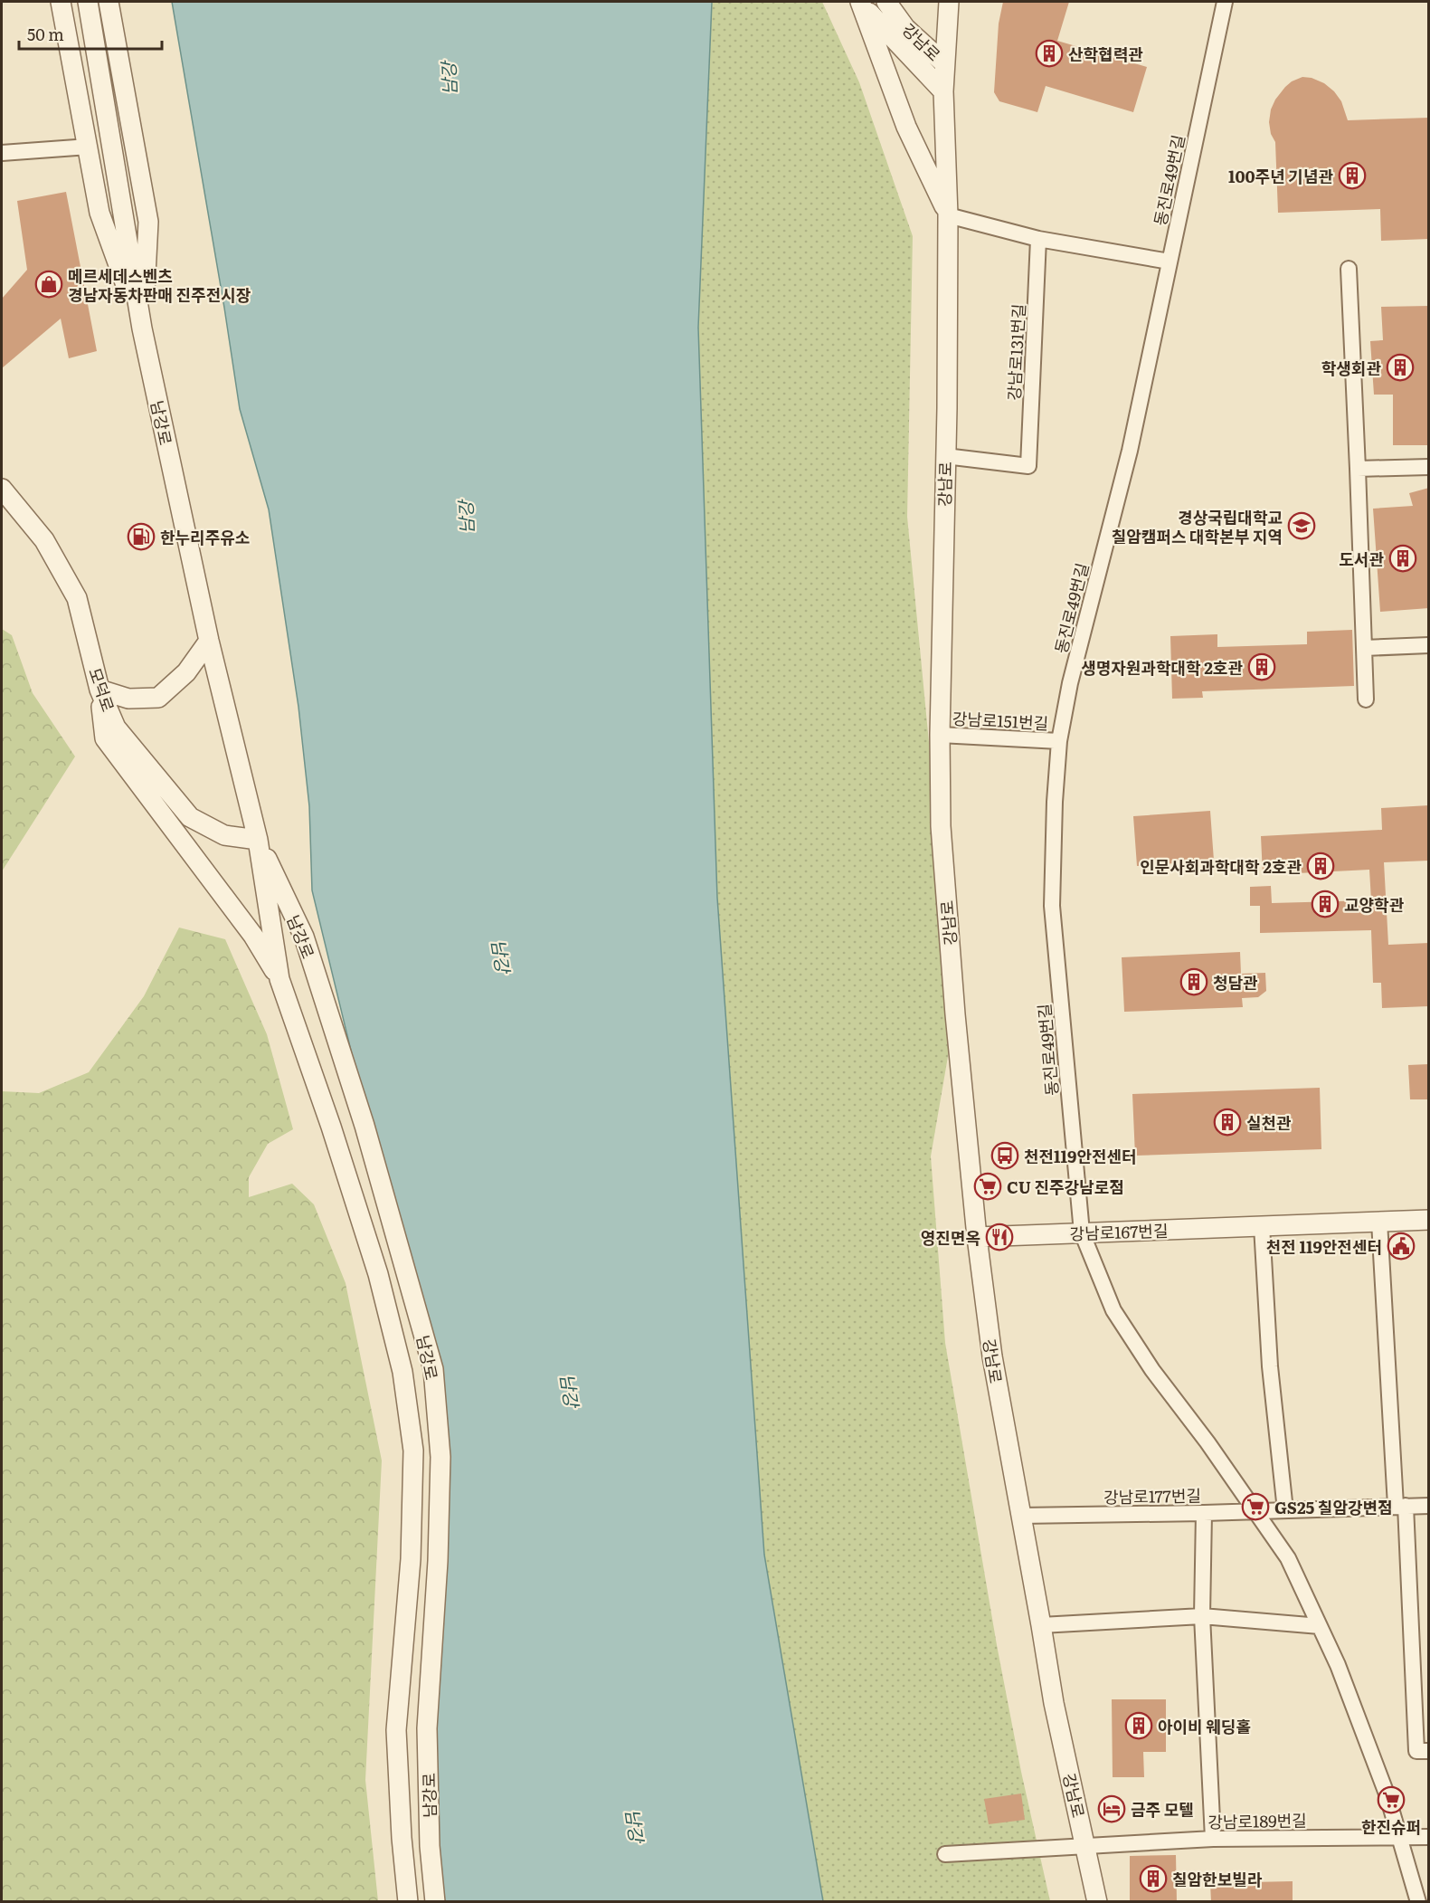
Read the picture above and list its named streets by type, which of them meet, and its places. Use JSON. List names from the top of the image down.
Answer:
{
  "streets": {
    "street": [
      "강남로",
      "동진로49번길",
      "강남로131번길",
      "남강로",
      "모덕로",
      "강남로151번길",
      "강남로167번길",
      "강남로177번길",
      "강남로189번길"
    ]
  },
  "crossings": [
    ["강남로", "강남로131번길"],
    ["강남로", "강남로151번길"],
    ["강남로", "강남로167번길"],
    ["강남로", "강남로177번길"],
    ["강남로", "강남로189번길"],
    ["동진로49번길", "강남로151번길"],
    ["동진로49번길", "강남로167번길"],
    ["동진로49번길", "강남로177번길"],
    ["동진로49번길", "강남로189번길"],
    ["남강로", "모덕로"]
  ],
  "water": ["남강"],
  "places": {
    "building": [
      "산학협력관",
      "100주년 기념관",
      "학생회관",
      "도서관",
      "생명자원과학대학 2호관",
      "인문사회과학대학 2호관",
      "교양학관",
      "청담관",
      "실천관",
      "아이비 웨딩홀",
      "칠암한보빌라"
    ],
    "shop": ["메르세데스벤츠 경남자동차판매 진주전시장"],
    "school or university": ["경상국립대학교 칠암캠퍼스 대학본부 지역"],
    "fuel station": ["한누리주유소"],
    "bus stop": ["천전119안전센터"],
    "supermarket": ["CU 진주강남로점", "GS25 칠암강변점", "한진슈퍼"],
    "restaurant": ["영진면옥"],
    "public building": ["천전 119안전센터"],
    "hotel": ["금주 모텔"]
  },
  "scale_bar": "50 m"
}
